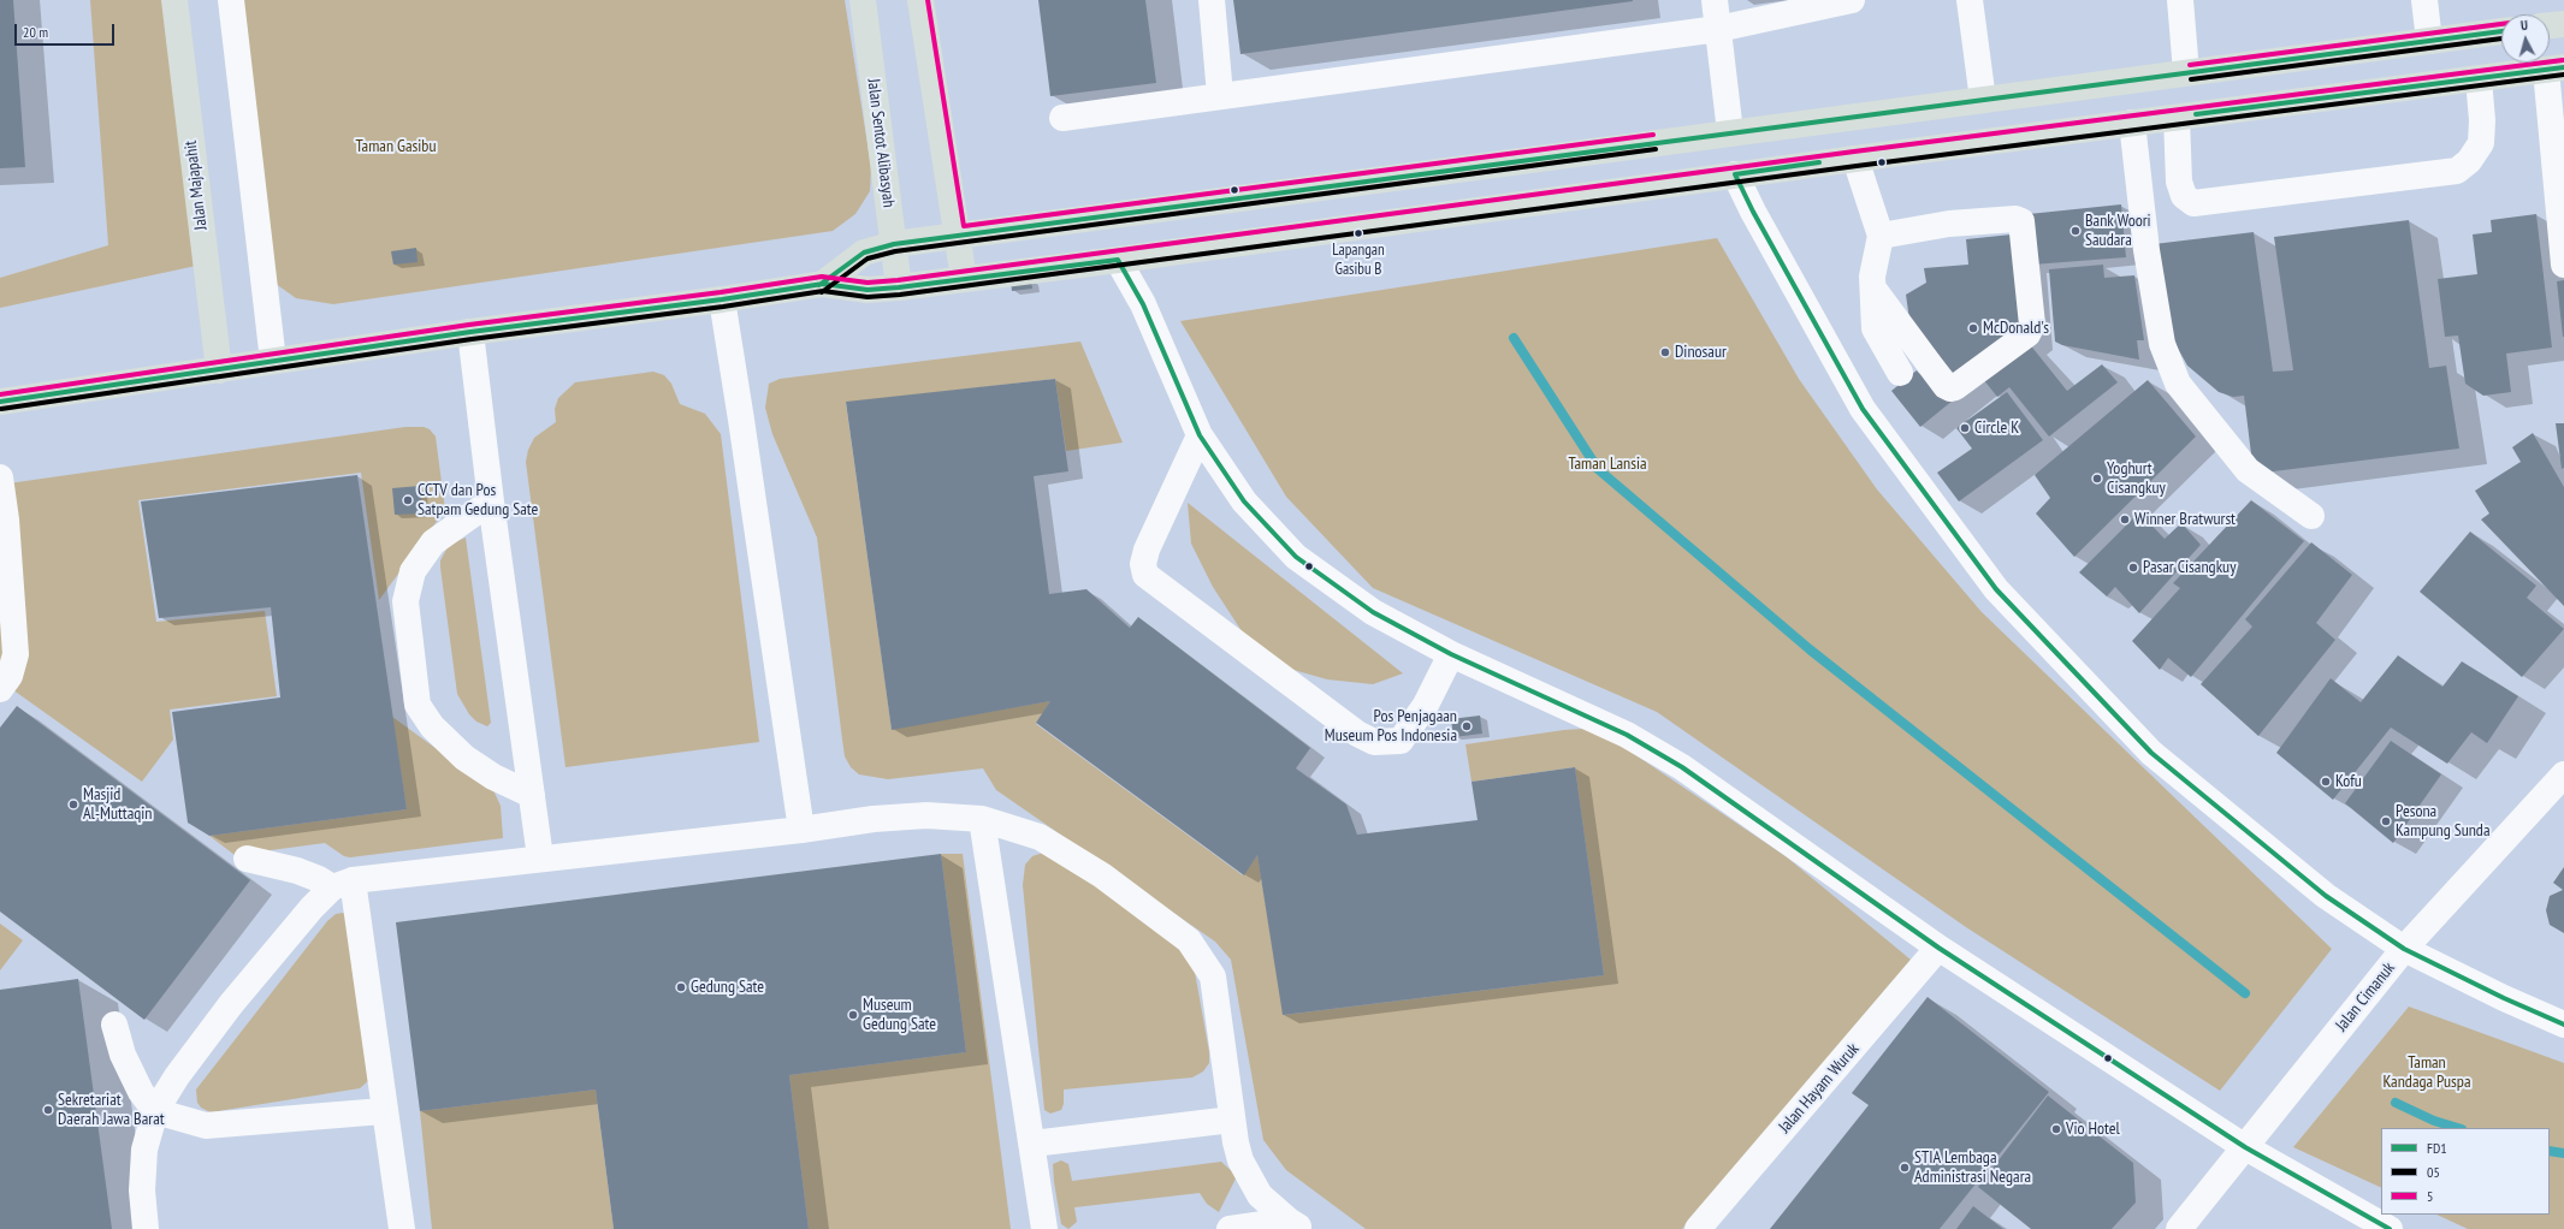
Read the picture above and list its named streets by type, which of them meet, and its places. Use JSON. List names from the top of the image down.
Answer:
{
  "streets": {
    "main road": ["Jalan Sentot Alibasyah", "Jalan Majapahit"],
    "street": ["Jalan Cimanuk", "Jalan Hayam Wuruk"]
  },
  "parks": ["Taman Gasibu", "Taman Lansia", "Taman Kandaga Puspa"],
  "places": [
    "Bank Woori Saudara",
    "Lapangan Gasibu B",
    "McDonald's",
    "Dinosaur",
    "Circle K",
    "Yoghurt Cisangkuy",
    "CCTV dan Pos Satpam Gedung Sate",
    "Winner Bratwurst",
    "Pasar Cisangkuy",
    "Pos Penjagaan Museum Pos Indonesia",
    "Kofu",
    "Masjid Al-Muttaqin",
    "Pesona Kampung Sunda",
    "Gedung Sate",
    "Museum Gedung Sate",
    "Sekretariat Daerah Jawa Barat",
    "Vio Hotel",
    "STIA Lembaga Administrasi Negara"
  ],
  "lines": ["transit line 5", "transit line FD1", "transit line 05"],
  "legend": ["FD1", "05", "5"],
  "scale_bar": "20 m",
  "north": "top"
}
